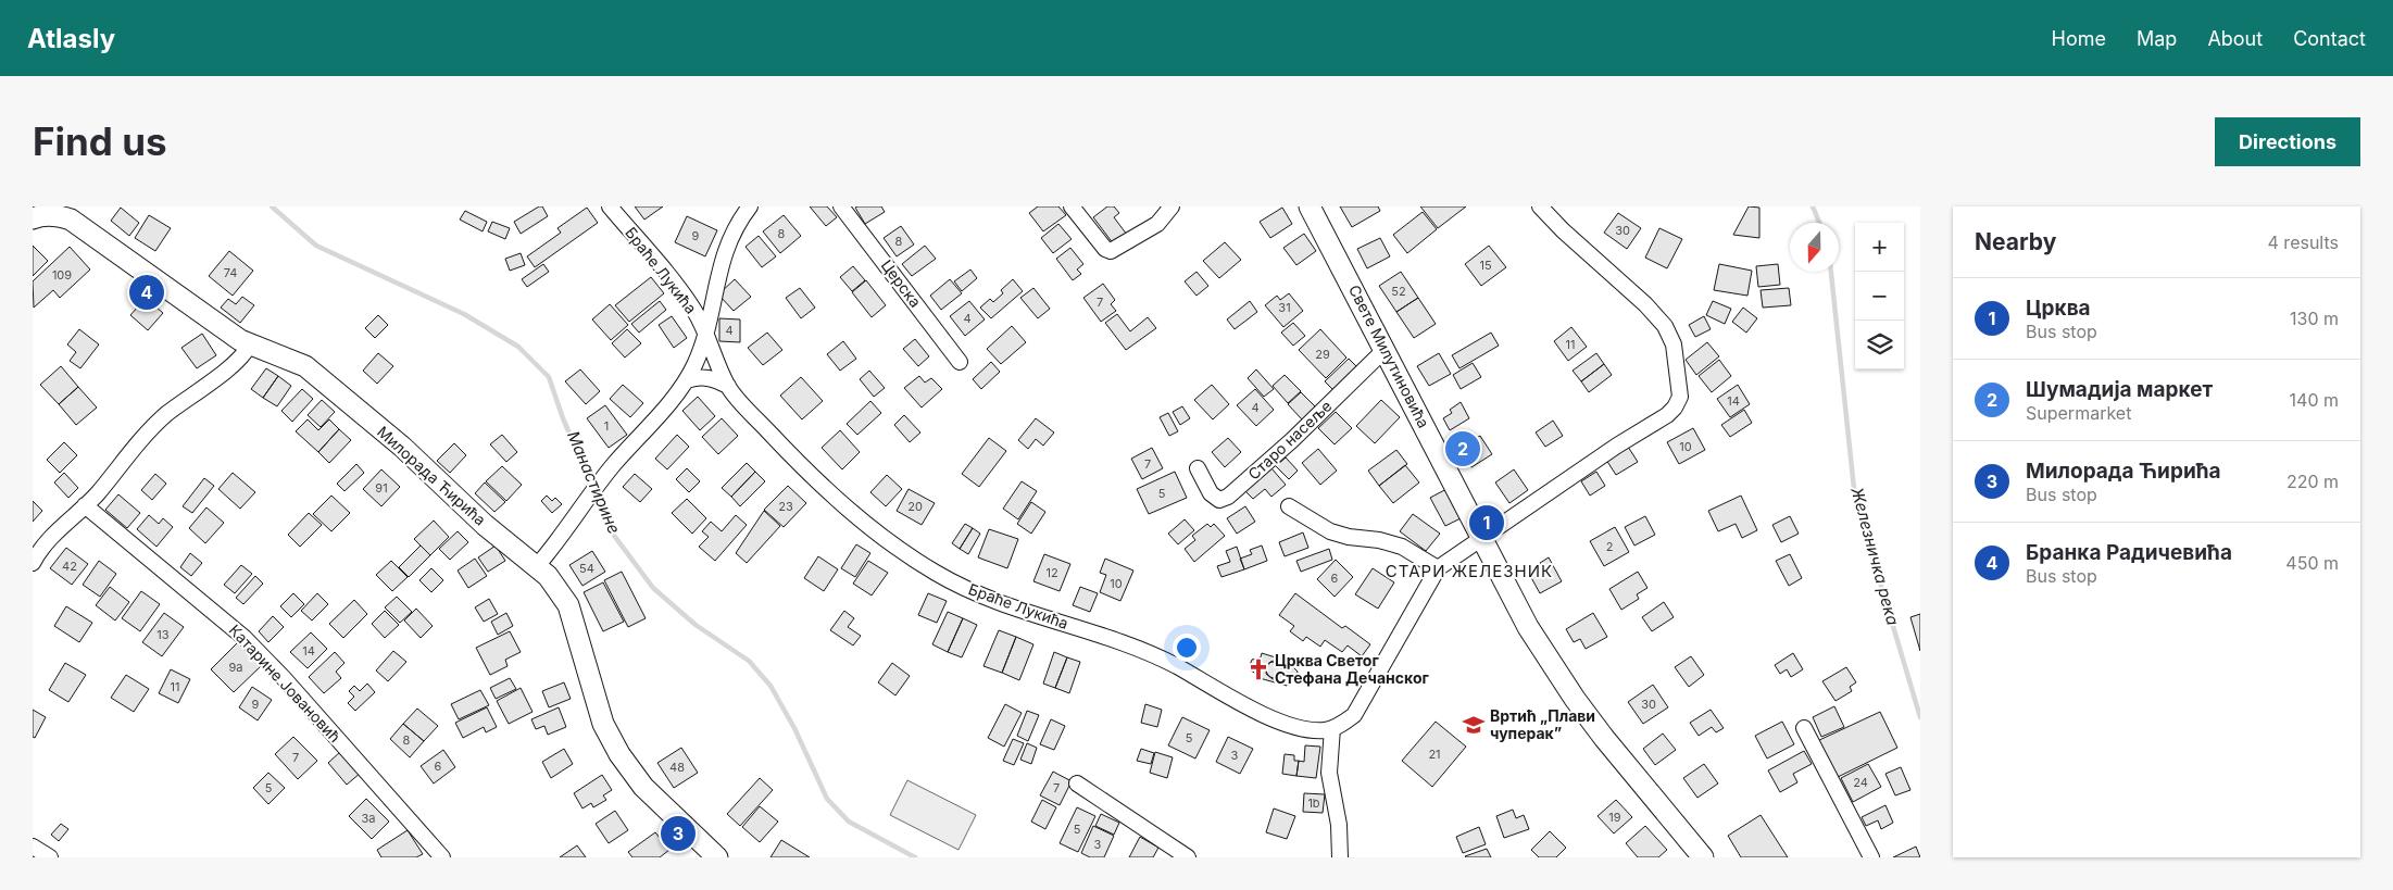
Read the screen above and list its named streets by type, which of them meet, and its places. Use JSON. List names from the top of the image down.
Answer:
{
  "streets": {
    "street": [
      "Браће Лукића",
      "Церска",
      "Свете Милутиновића",
      "Старо насеље",
      "Милорада Ћирића",
      "Катарине Јовановић"
    ]
  },
  "crossings": [
    ["Свете Милутиновића", "Старо насеље"]
  ],
  "districts": ["СТАРИ ЖЕЛЕЗНИК"],
  "water": ["Манастирине", "Железничка река"],
  "places": {
    "church": ["Црква Светог Стефана Дечанског"],
    "school or university": ["Вртић „Плави чуперак”"]
  },
  "house_numbers": [
    "30",
    "8",
    "9",
    "8",
    "15",
    "74",
    "109",
    "52",
    "7",
    "31",
    "4",
    "4",
    "11",
    "29",
    "14",
    "4",
    "1",
    "10",
    "7",
    "91",
    "5",
    "23",
    "20",
    "2",
    "42",
    "54",
    "12",
    "6",
    "10",
    "13",
    "14",
    "9a",
    "11",
    "9",
    "30",
    "5",
    "8",
    "21",
    "3",
    "7",
    "6",
    "48",
    "24",
    "5",
    "7",
    "1b",
    "19",
    "3a",
    "5",
    "3"
  ],
  "north": "bottom",
  "page": {
    "header": "Atlasly",
    "nav": [
      "Home",
      "Map",
      "About",
      "Contact"
    ],
    "buttons": "Directions",
    "title": "Find us",
    "heading": ["Nearby", "4 results"],
    "map_buttons": ["+", "−"],
    "pins": [
      "4",
      "2",
      "1",
      "3"
    ],
    "list": [
      {
        "mark": "1",
        "name": "Црква",
        "note": "Bus stop",
        "value": "130 m"
      },
      {
        "mark": "2",
        "name": "Шумадија маркет",
        "note": "Supermarket",
        "value": "140 m"
      },
      {
        "mark": "3",
        "name": "Милорада Ћирића",
        "note": "Bus stop",
        "value": "220 m"
      },
      {
        "mark": "4",
        "name": "Бранка Радичевића",
        "note": "Bus stop",
        "value": "450 m"
      }
    ]
  }
}
